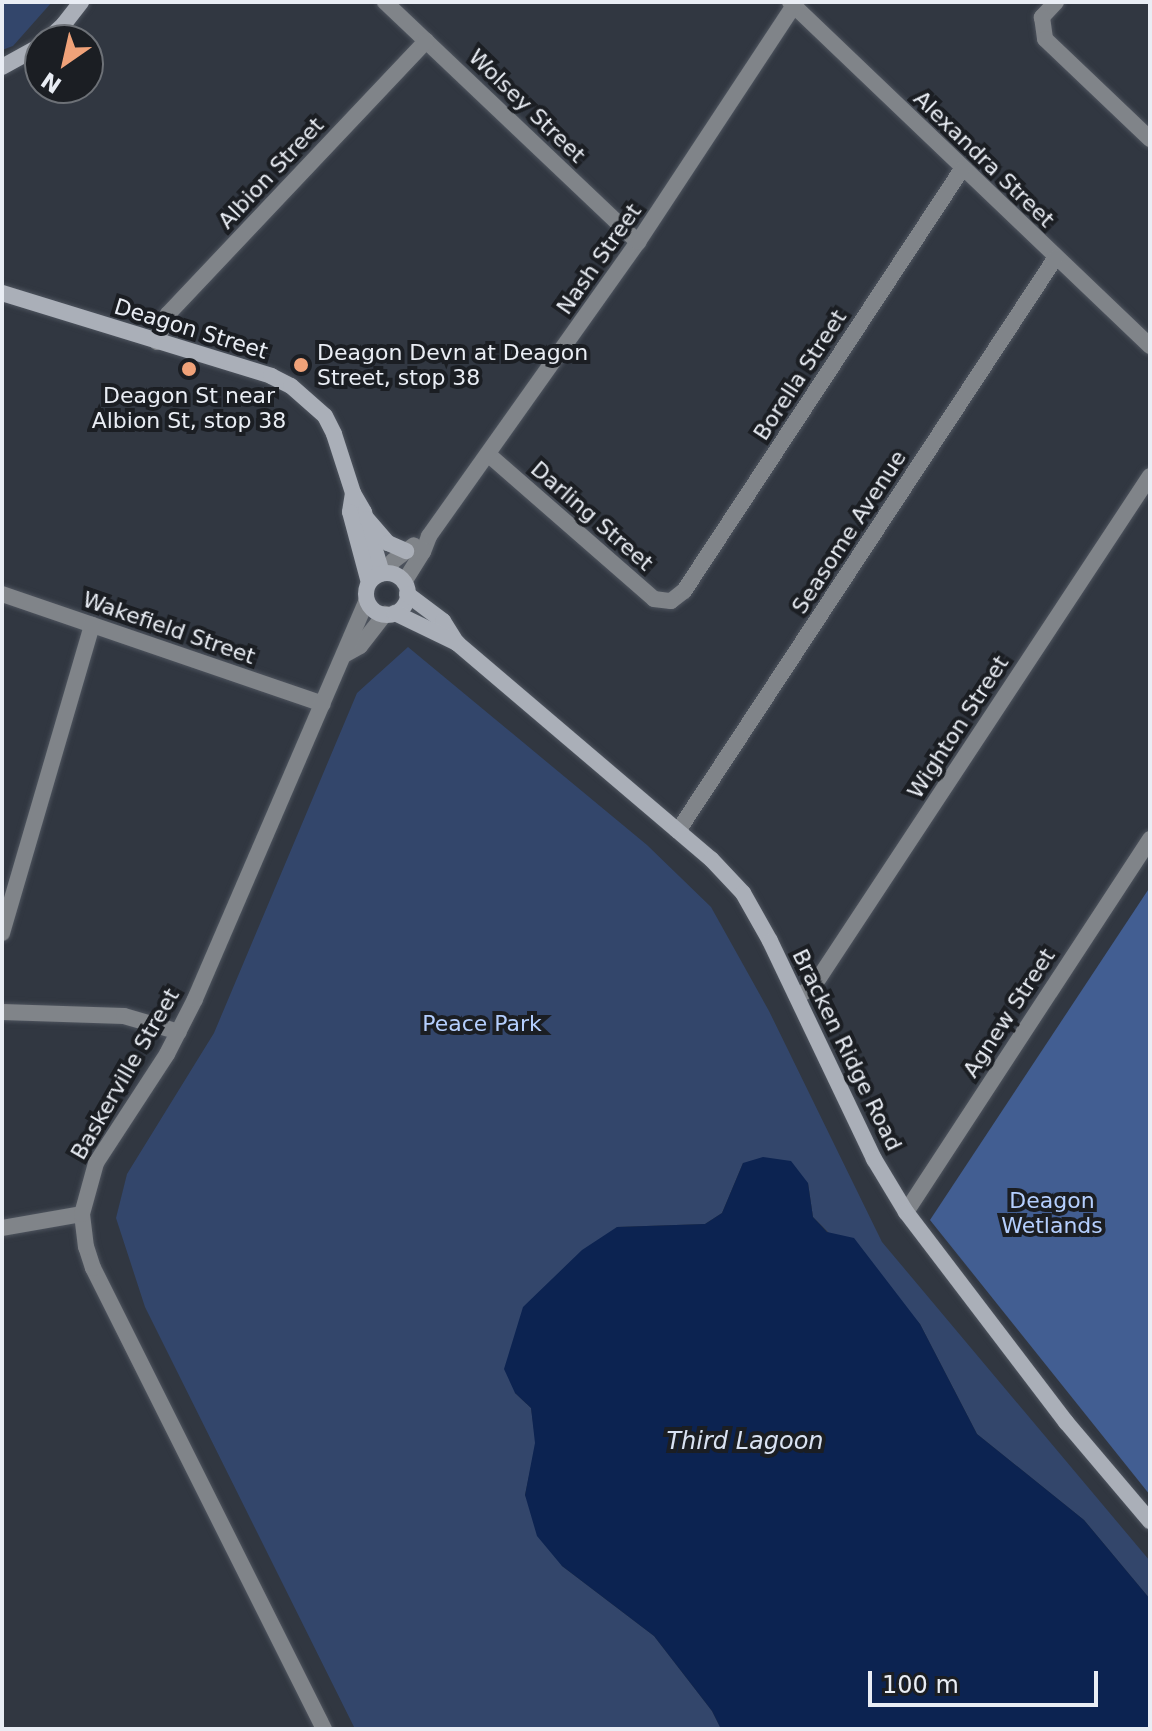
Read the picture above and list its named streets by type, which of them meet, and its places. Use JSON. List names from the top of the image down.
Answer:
{
  "streets": {
    "main road": ["Deagon Street", "Bracken Ridge Road"],
    "street": [
      "Wolsey Street",
      "Alexandra Street",
      "Albion Street",
      "Nash Street",
      "Borella Street",
      "Darling Street",
      "Seasome Avenue",
      "Wakefield Street",
      "Wighton Street",
      "Agnew Street",
      "Baskerville Street"
    ]
  },
  "crossings": [
    ["Wolsey Street", "Albion Street"],
    ["Wolsey Street", "Nash Street"],
    ["Alexandra Street", "Nash Street"],
    ["Alexandra Street", "Borella Street"],
    ["Alexandra Street", "Seasome Avenue"],
    ["Albion Street", "Deagon Street"],
    ["Nash Street", "Deagon Street"],
    ["Nash Street", "Darling Street"],
    ["Nash Street", "Bracken Ridge Road"],
    ["Nash Street", "Baskerville Street"],
    ["Deagon Street", "Bracken Ridge Road"],
    ["Deagon Street", "Baskerville Street"],
    ["Borella Street", "Darling Street"],
    ["Seasome Avenue", "Bracken Ridge Road"],
    ["Wakefield Street", "Baskerville Street"],
    ["Wighton Street", "Bracken Ridge Road"],
    ["Agnew Street", "Bracken Ridge Road"],
    ["Bracken Ridge Road", "Baskerville Street"]
  ],
  "water": ["Third Lagoon"],
  "parks": ["Peace Park", "Deagon Wetlands"],
  "places": ["Deagon Devn at Deagon Street, stop 38", "Deagon St near Albion St, stop 38"],
  "scale_bar": "100 m",
  "north": "bottom left"
}
